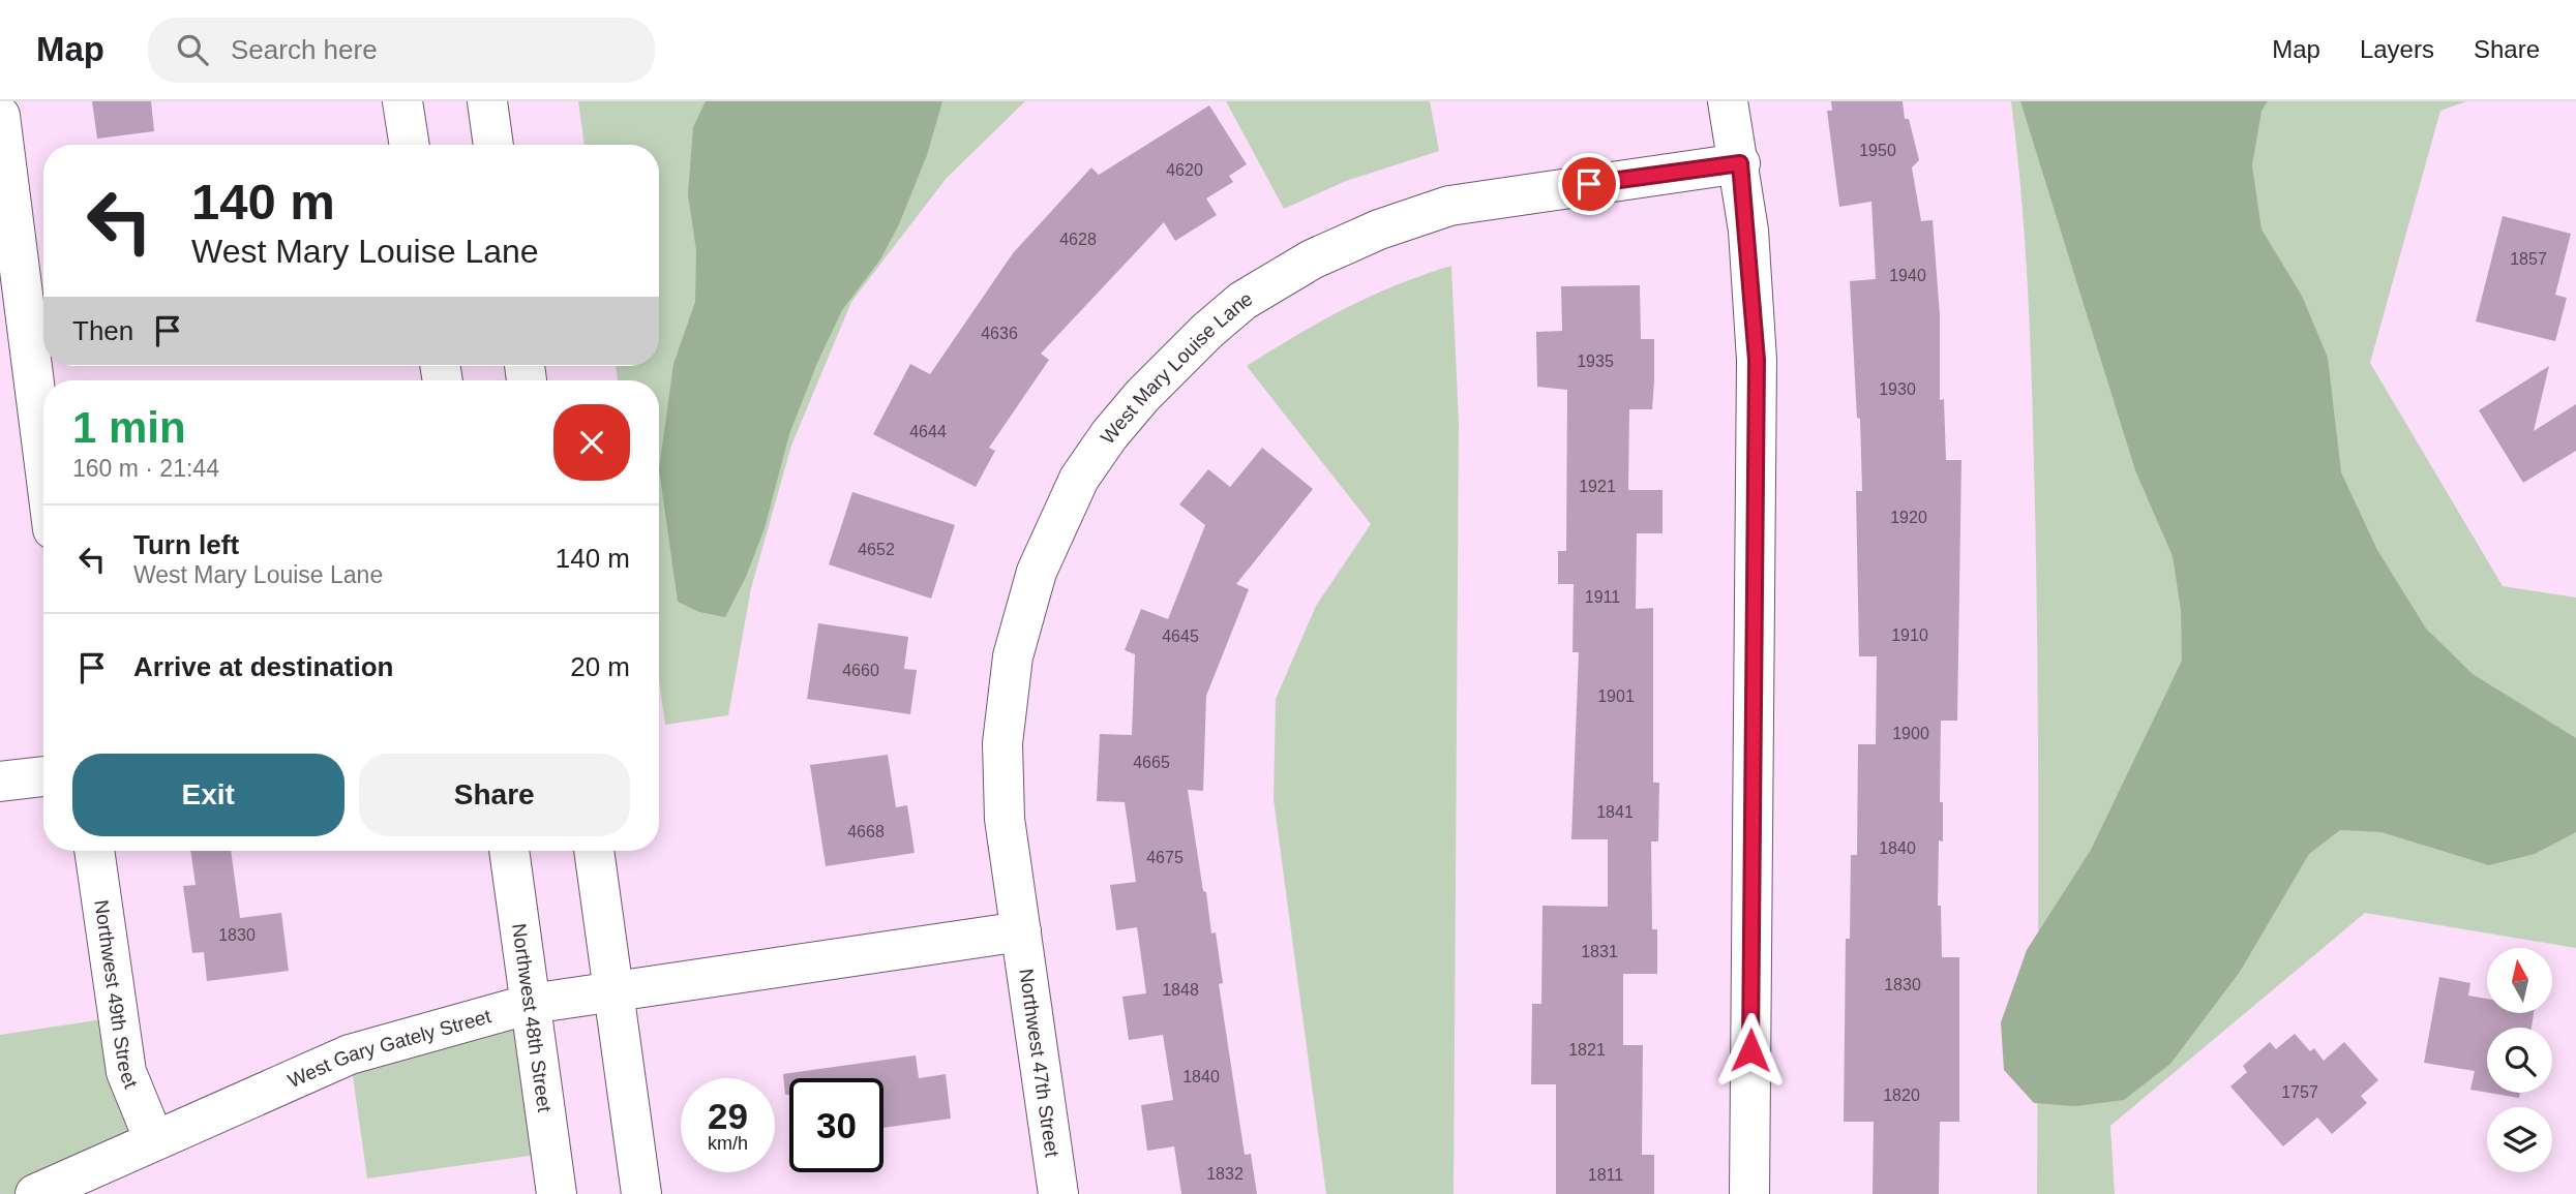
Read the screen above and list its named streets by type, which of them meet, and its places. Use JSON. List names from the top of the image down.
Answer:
{
  "streets": {
    "street": [
      "West Mary Louise Lane",
      "Northwest 49th Street",
      "Northwest 48th Street",
      "West Gary Gately Street",
      "Northwest 47th Street"
    ]
  },
  "crossings": [
    ["West Mary Louise Lane", "West Gary Gately Street"],
    ["West Mary Louise Lane", "Northwest 47th Street"],
    ["Northwest 49th Street", "West Gary Gately Street"],
    ["Northwest 48th Street", "West Gary Gately Street"],
    ["West Gary Gately Street", "Northwest 47th Street"]
  ],
  "house_numbers": [
    "1950",
    "4620",
    "4628",
    "1857",
    "1940",
    "4636",
    "1935",
    "1930",
    "4644",
    "1921",
    "1920",
    "4652",
    "1911",
    "1910",
    "4645",
    "4660",
    "1901",
    "1900",
    "4665",
    "1841",
    "4668",
    "1840",
    "4675",
    "1830",
    "1831",
    "1830",
    "1848",
    "1821",
    "1840",
    "1757",
    "1820",
    "1832",
    "1811"
  ],
  "north": "top",
  "page": {
    "header": "Map",
    "search": "Search here",
    "nav": ["Map", "Layers", "Share"],
    "turn": ["140 m", "West Mary Louise Lane"],
    "then": "Then",
    "heading": ["1 min", "160 m · 21:44"],
    "list": [
      {
        "name": "Turn left",
        "note": "West Mary Louise Lane",
        "value": "140 m"
      },
      {
        "name": "Arrive at destination",
        "value": "20 m"
      }
    ],
    "buttons": ["Exit", "Share"],
    "speed": "29 km/h",
    "limit": "30"
  }
}
